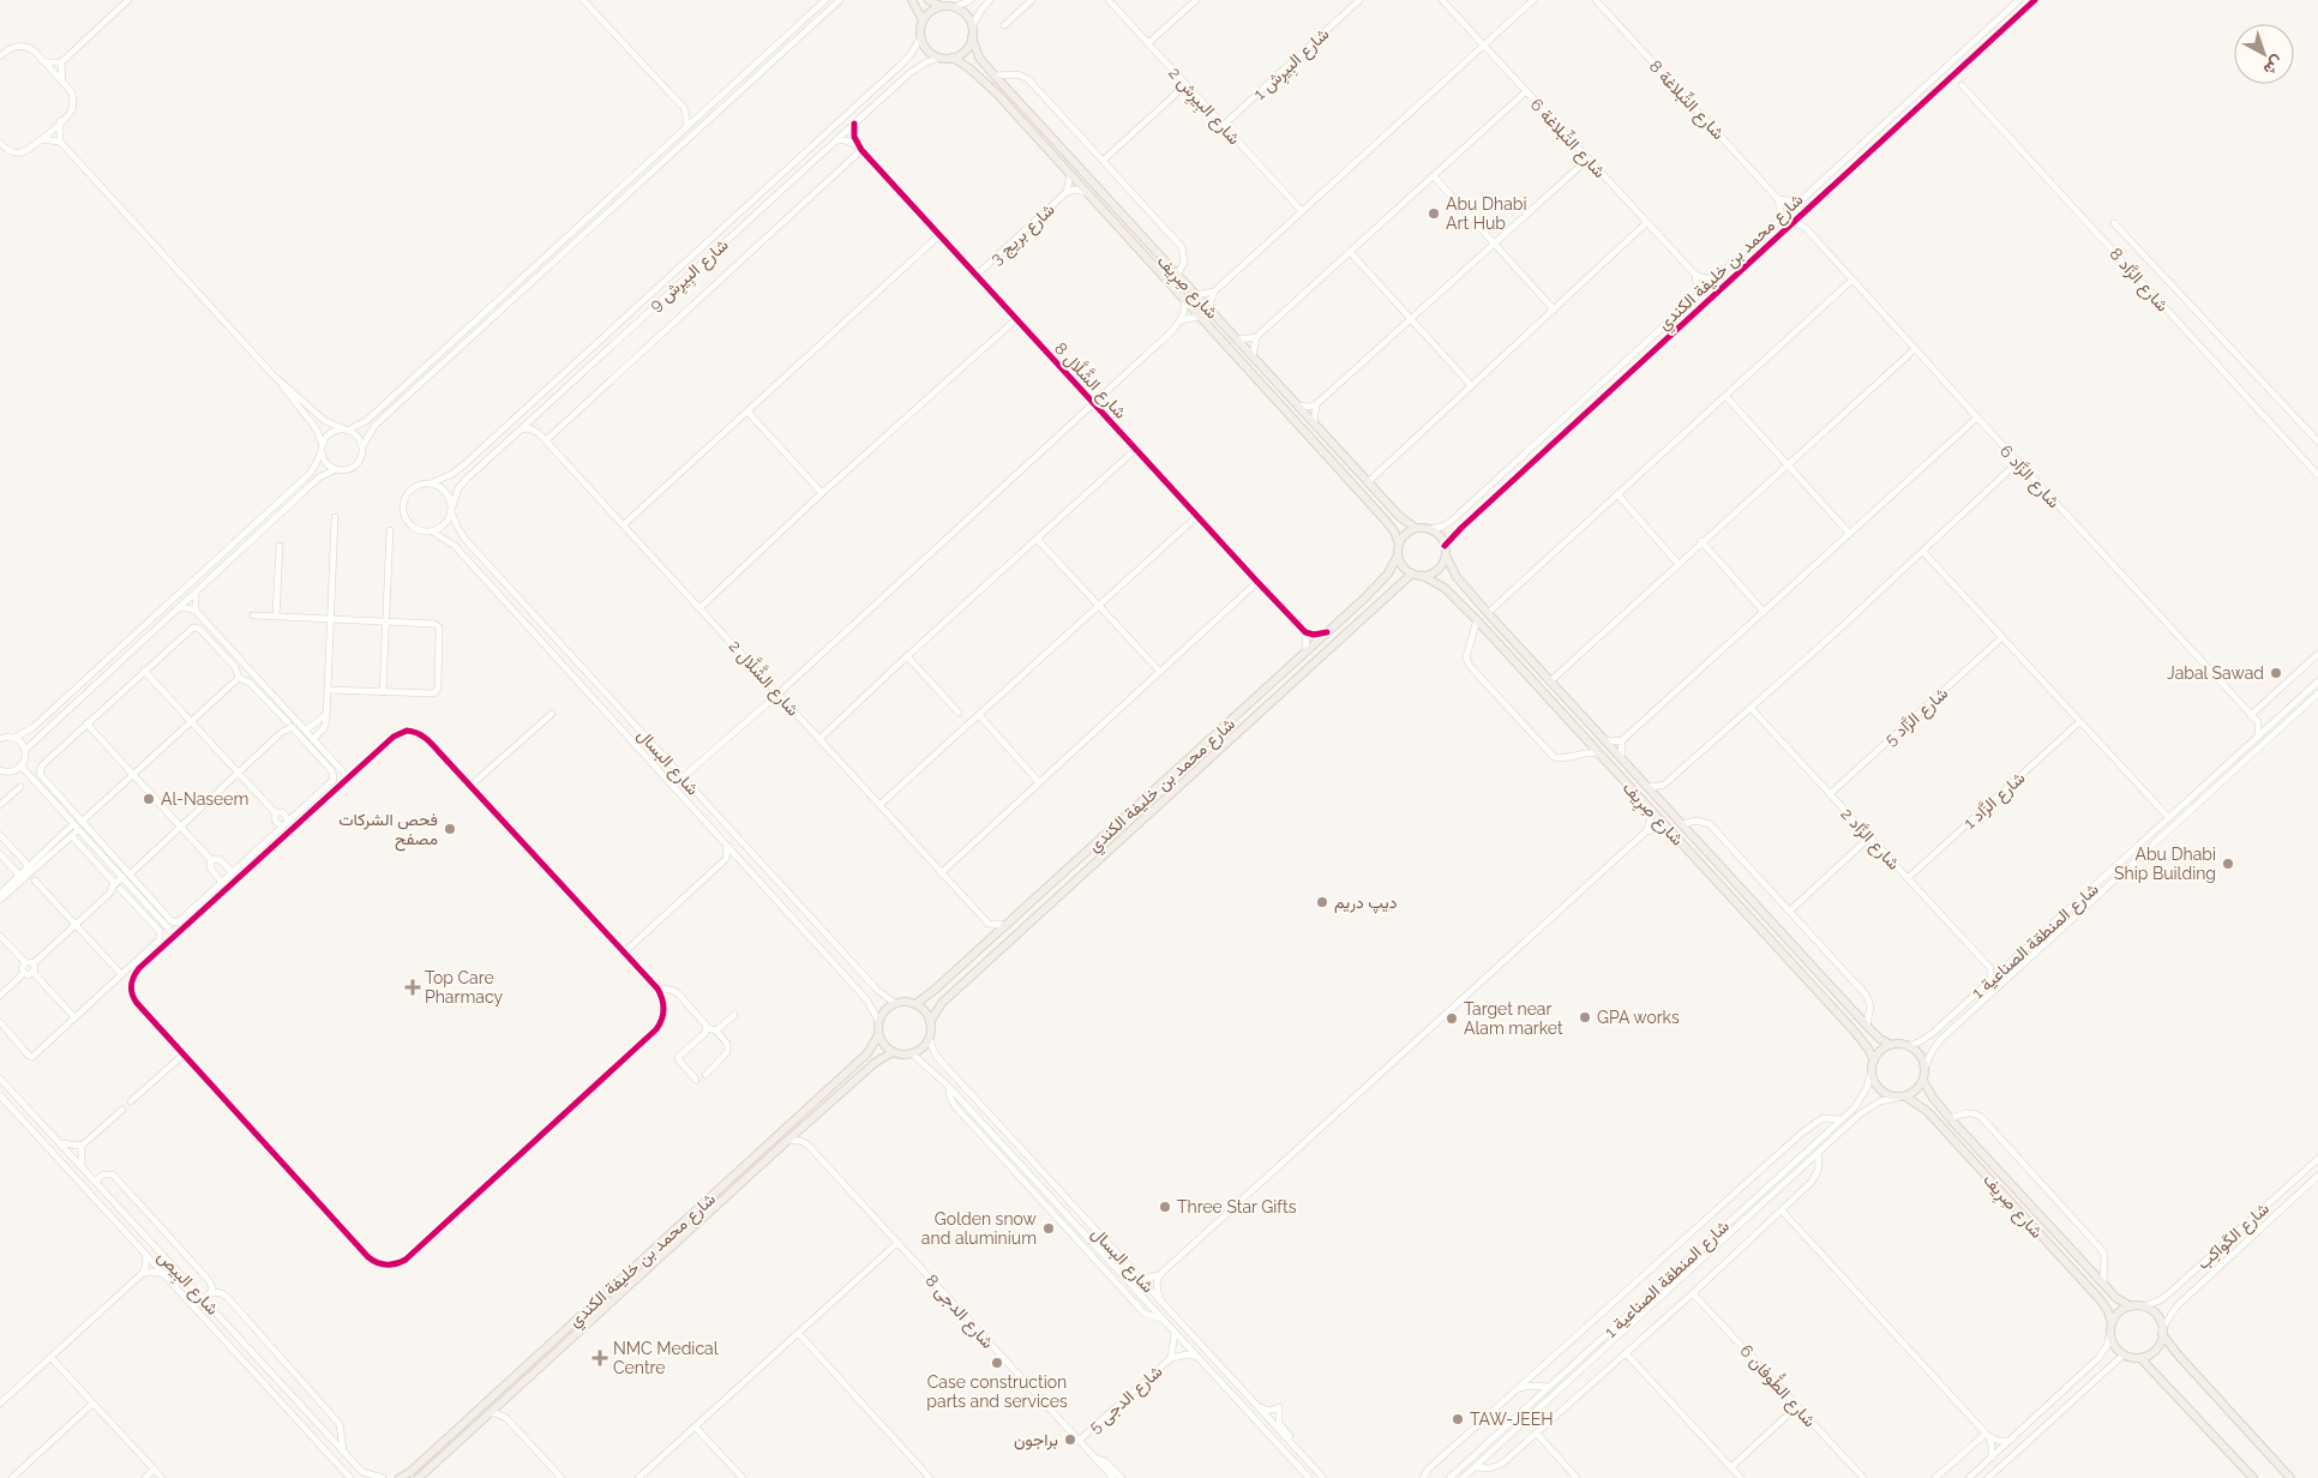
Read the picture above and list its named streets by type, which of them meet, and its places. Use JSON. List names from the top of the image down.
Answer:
{
  "streets": {
    "main road": ["شارع محمد بن خليفة الكندي", "شارع صِرِيف"],
    "street": [
      "شارع البِيرِش 1",
      "شارع التِّبلاغة 8",
      "شارع البِيرِش 2",
      "شارع التِّبلاغة 6",
      "شارع بريج 3",
      "شارع البِيرِش 9",
      "شارع الزَّاد 8",
      "شارع الشَّلَّال 8",
      "شارع الزَّاد 6",
      "شارع الشَّلَّال 2",
      "شارع الزَّاد 5",
      "شارع البسال",
      "شارع الزَّاد 1",
      "شارع الزَّاد 2",
      "شارع المنطقة الصناعية 1",
      "شارع الكَواكِب",
      "شارع البِيص",
      "شارع الدجى 8",
      "شارع الطُّوفان 6",
      "شارع الدجى 5"
    ]
  },
  "crossings": [
    ["شارع البِيرِش 1", "شارع البِيرِش 2"],
    ["شارع بريج 3", "شارع صِرِيف"],
    ["شارع بريج 3", "شارع الشَّلَّال 8"],
    ["شارع محمد بن خليفة الكندي", "شارع صِرِيف"],
    ["شارع محمد بن خليفة الكندي", "شارع البسال"],
    ["شارع البِيرِش 9", "شارع صِرِيف"],
    ["شارع البِيرِش 9", "شارع البسال"],
    ["شارع صِرِيف", "شارع المنطقة الصناعية 1"],
    ["شارع صِرِيف", "شارع الكَواكِب"],
    ["شارع الزَّاد 5", "شارع الزَّاد 2"],
    ["شارع البسال", "شارع الدجى 5"],
    ["شارع الزَّاد 1", "شارع الزَّاد 2"],
    ["شارع الدجى 8", "شارع الدجى 5"]
  ],
  "places": {
    "other": [
      "Abu Dhabi Art Hub",
      "Jabal Sawad",
      "Al-Naseem",
      "فحص الشركات مصفح",
      "Abu Dhabi Ship Building",
      "دیپ دریم",
      "GPA works",
      "Target near Alam market",
      "Three Star Gifts",
      "Golden snow and aluminium",
      "Case construction parts and services",
      "TAW-JEEH",
      "براجون"
    ],
    "health": ["Top Care Pharmacy", "NMC Medical Centre"]
  },
  "north": "bottom right"
}
